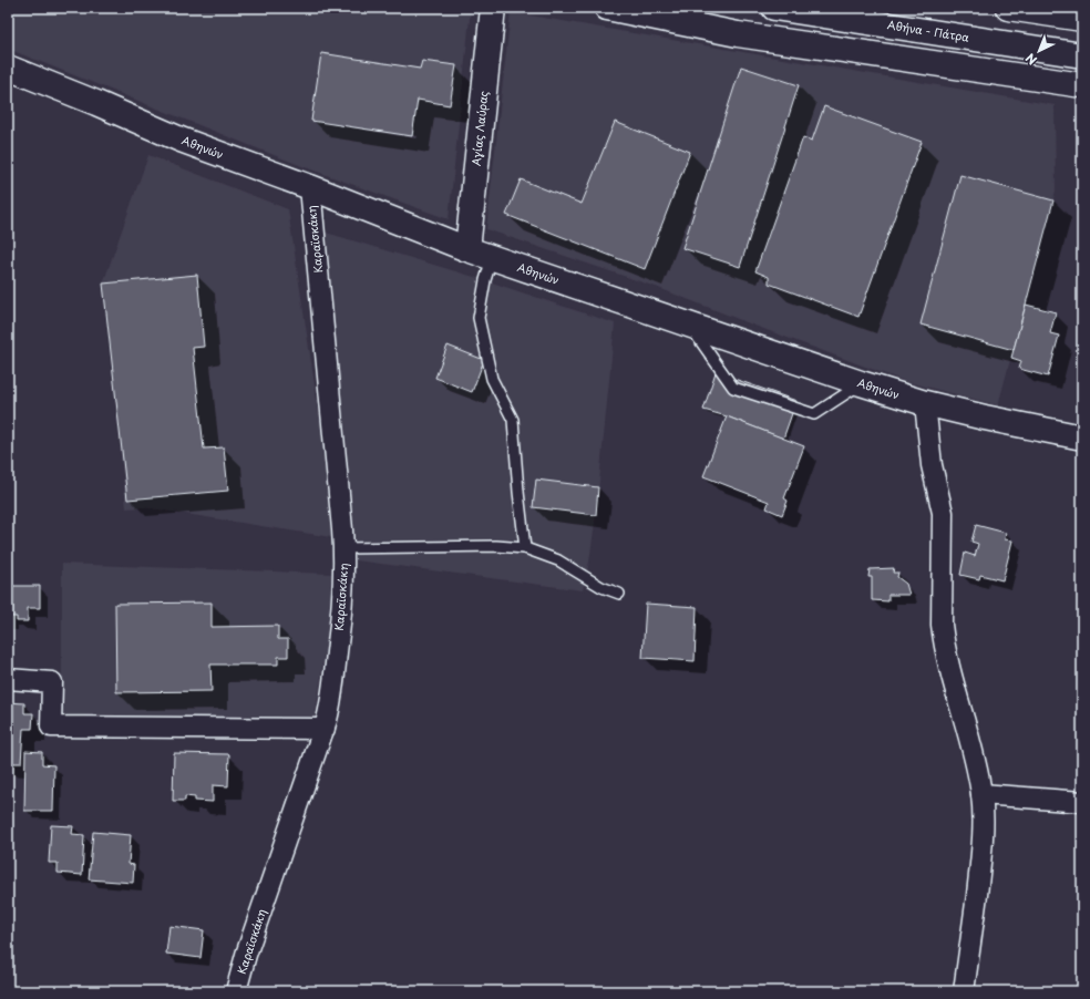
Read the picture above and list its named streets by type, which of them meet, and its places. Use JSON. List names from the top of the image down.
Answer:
{
  "streets": {
    "main road": ["Αθήνα - Πάτρα", "Αγίας Λαύρας", "Αθηνών"],
    "street": ["Καραϊσκάκη"]
  },
  "crossings": [
    ["Αγίας Λαύρας", "Αθηνών"],
    ["Αθηνών", "Καραϊσκάκη"]
  ],
  "north": "bottom left"
}
